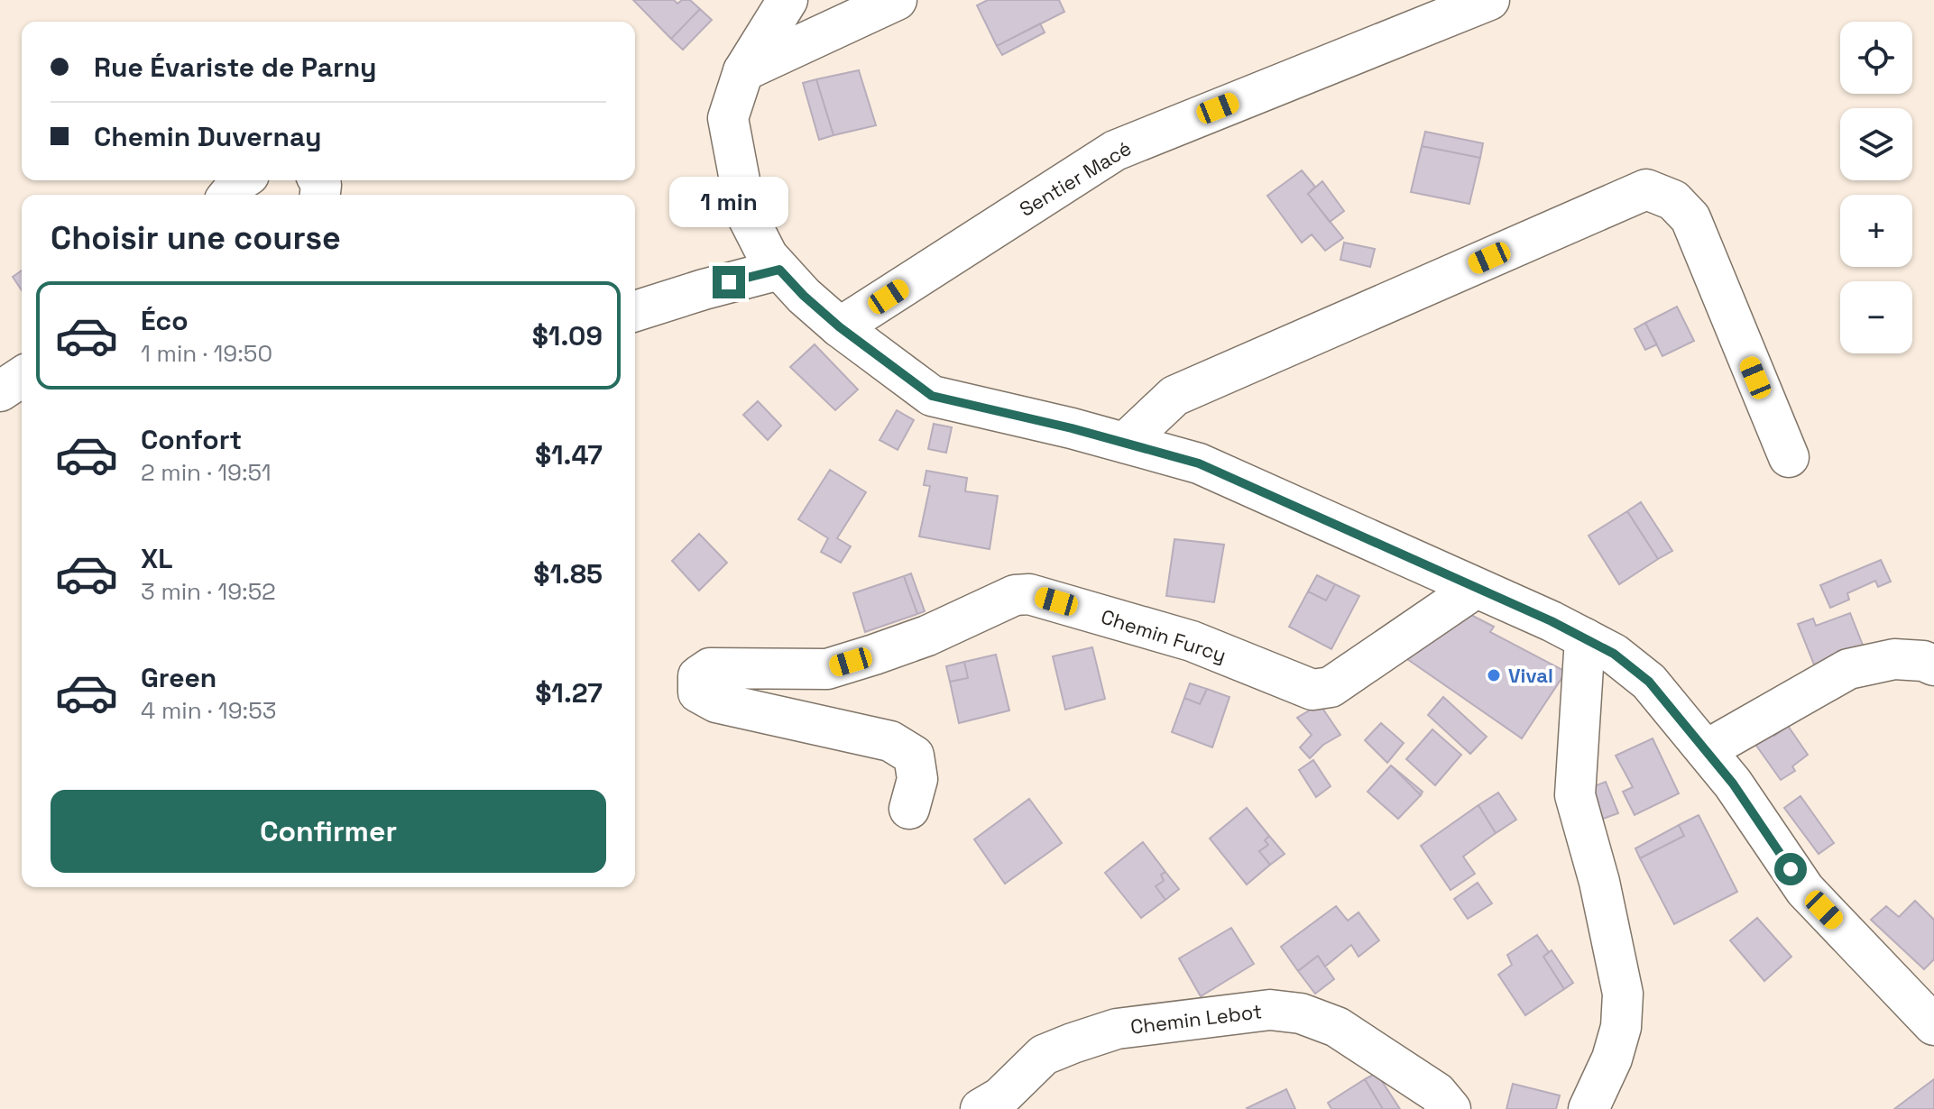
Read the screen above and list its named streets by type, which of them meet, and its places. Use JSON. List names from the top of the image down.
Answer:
{
  "streets": {
    "street": ["Sentier Macé", "Chemin Furcy", "Chemin Lebot"]
  },
  "places": ["Vival"],
  "page": {
    "map_buttons": ["+", "−"],
    "banner": ["Rue Évariste de Parny", "Chemin Duvernay"],
    "bubble": "1 min",
    "heading": "Choisir une course",
    "list": [
      {
        "name": "Éco",
        "note": "1 min · 19:50",
        "value": "$1.09"
      },
      {
        "name": "Confort",
        "note": "2 min · 19:51",
        "value": "$1.47"
      },
      {
        "name": "XL",
        "note": "3 min · 19:52",
        "value": "$1.85"
      },
      {
        "name": "Green",
        "note": "4 min · 19:53",
        "value": "$1.27"
      }
    ],
    "buttons": "Confirmer"
  }
}
